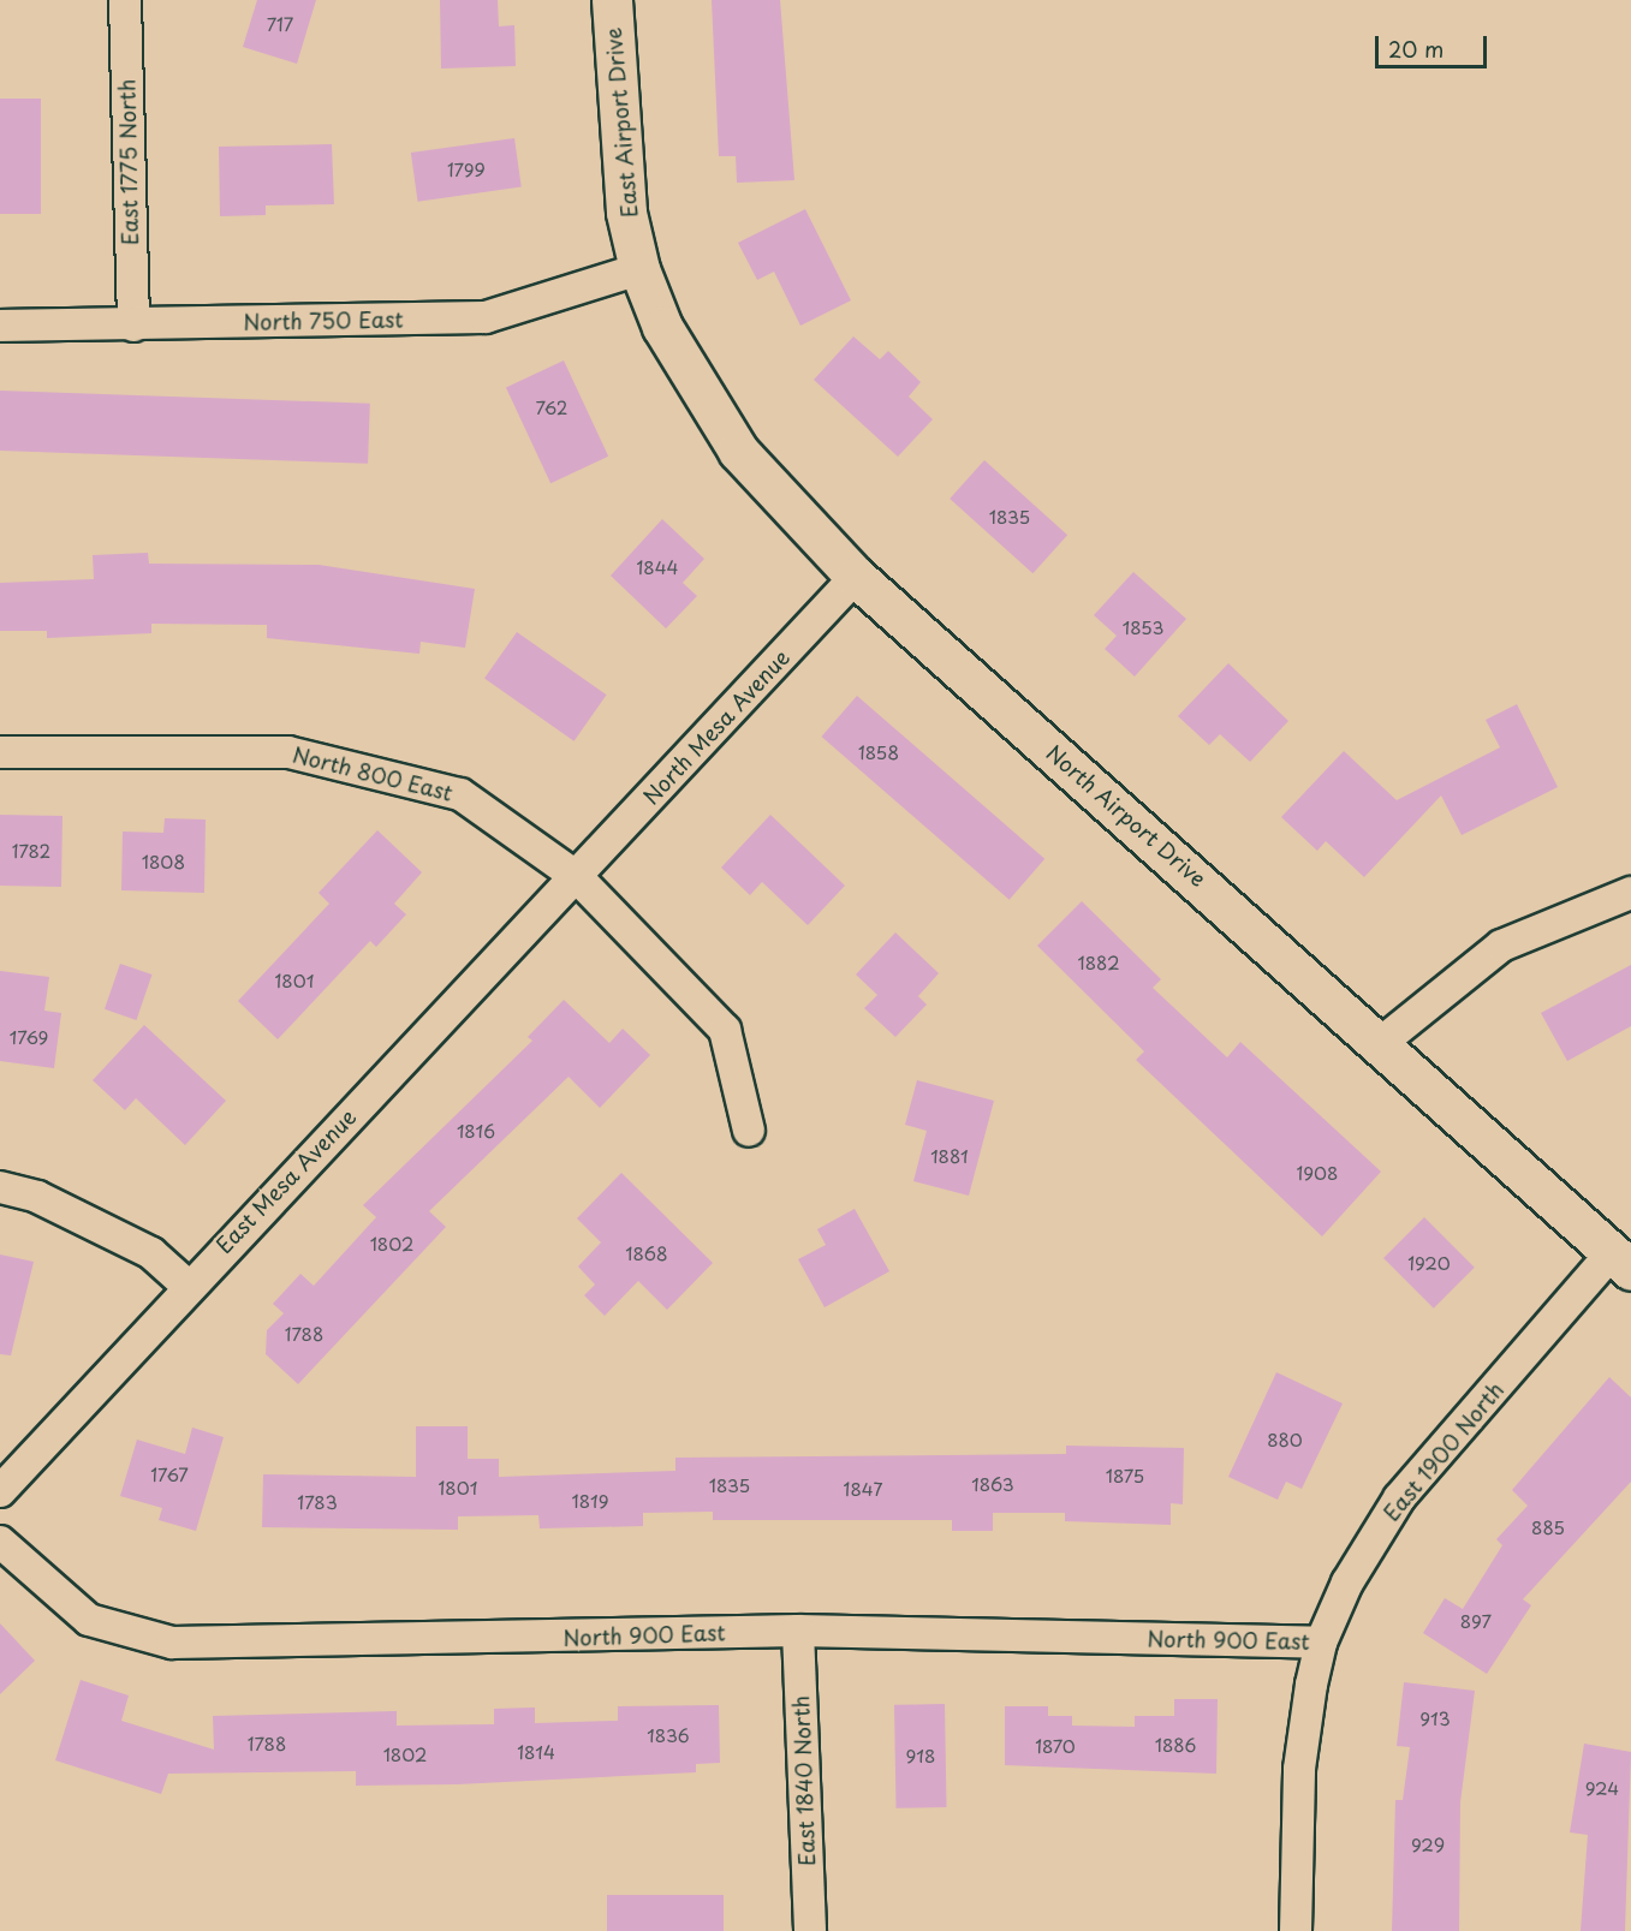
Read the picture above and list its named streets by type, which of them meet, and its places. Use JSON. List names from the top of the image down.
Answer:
{
  "streets": {
    "street": [
      "East Airport Drive",
      "East 1775 North",
      "North 750 East",
      "North Mesa Avenue",
      "North 800 East",
      "North Airport Drive",
      "East Mesa Avenue",
      "East 1900 North",
      "North 900 East",
      "East 1840 North"
    ]
  },
  "crossings": [
    ["East Airport Drive", "North 750 East"],
    ["East Airport Drive", "North Airport Drive"],
    ["East 1775 North", "North 750 East"],
    ["North Mesa Avenue", "North 800 East"],
    ["North Mesa Avenue", "North Airport Drive"],
    ["North Mesa Avenue", "East Mesa Avenue"],
    ["North 800 East", "East Mesa Avenue"],
    ["North Airport Drive", "East 1900 North"],
    ["East 1900 North", "North 900 East"],
    ["North 900 East", "East 1840 North"]
  ],
  "house_numbers": [
    "717",
    "1799",
    "762",
    "1835",
    "1844",
    "1853",
    "1858",
    "1782",
    "1808",
    "1882",
    "1801",
    "1769",
    "1816",
    "1881",
    "1908",
    "1802",
    "1868",
    "1920",
    "1788",
    "880",
    "1767",
    "1875",
    "1863",
    "1835",
    "1801",
    "1847",
    "1819",
    "1783",
    "885",
    "897",
    "913",
    "1836",
    "1788",
    "1886",
    "1870",
    "1814",
    "1802",
    "918",
    "924",
    "929"
  ],
  "scale_bar": "20 m"
}
